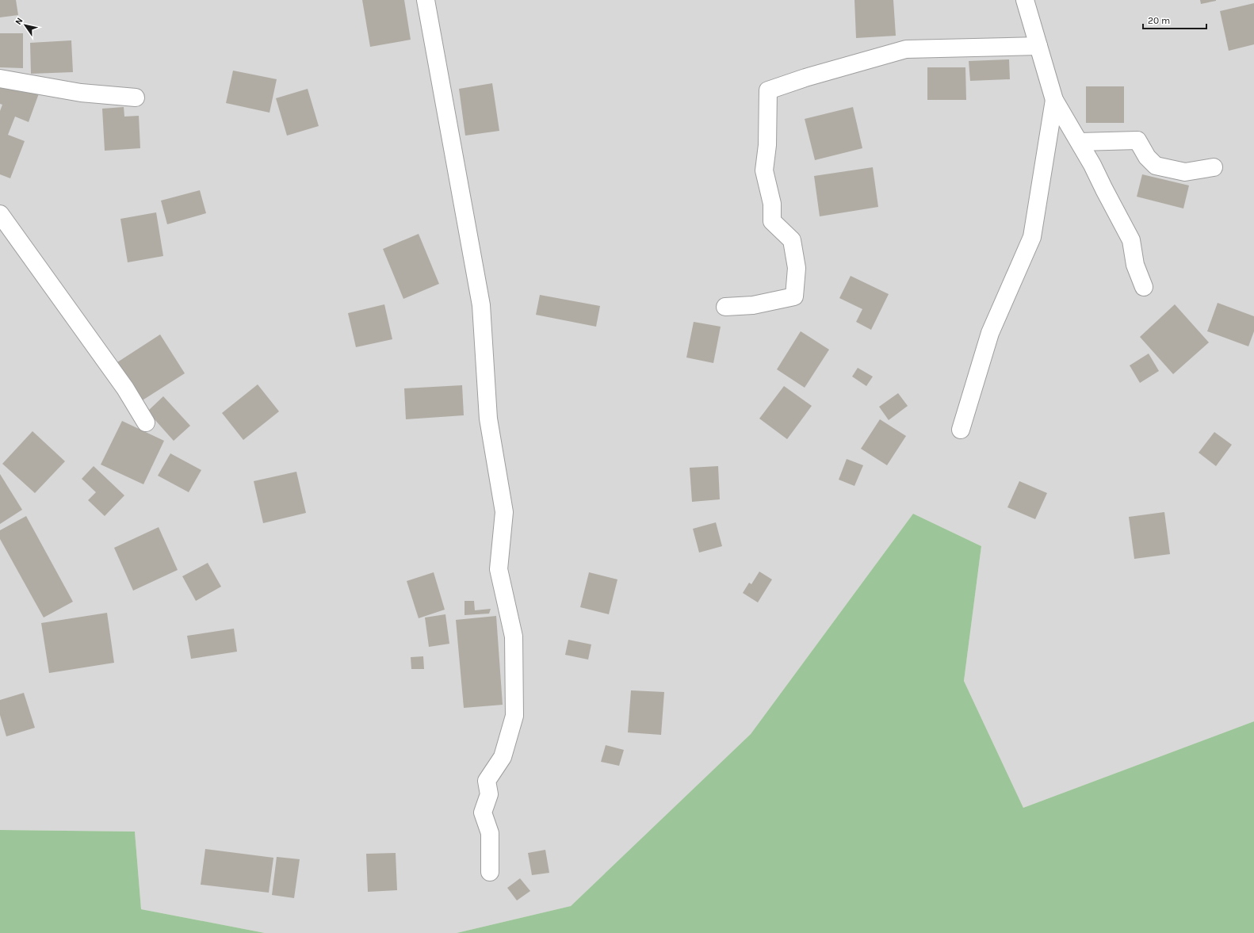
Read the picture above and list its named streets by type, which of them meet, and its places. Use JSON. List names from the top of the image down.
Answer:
{
  "scale_bar": "20 m",
  "north": "top left"
}
